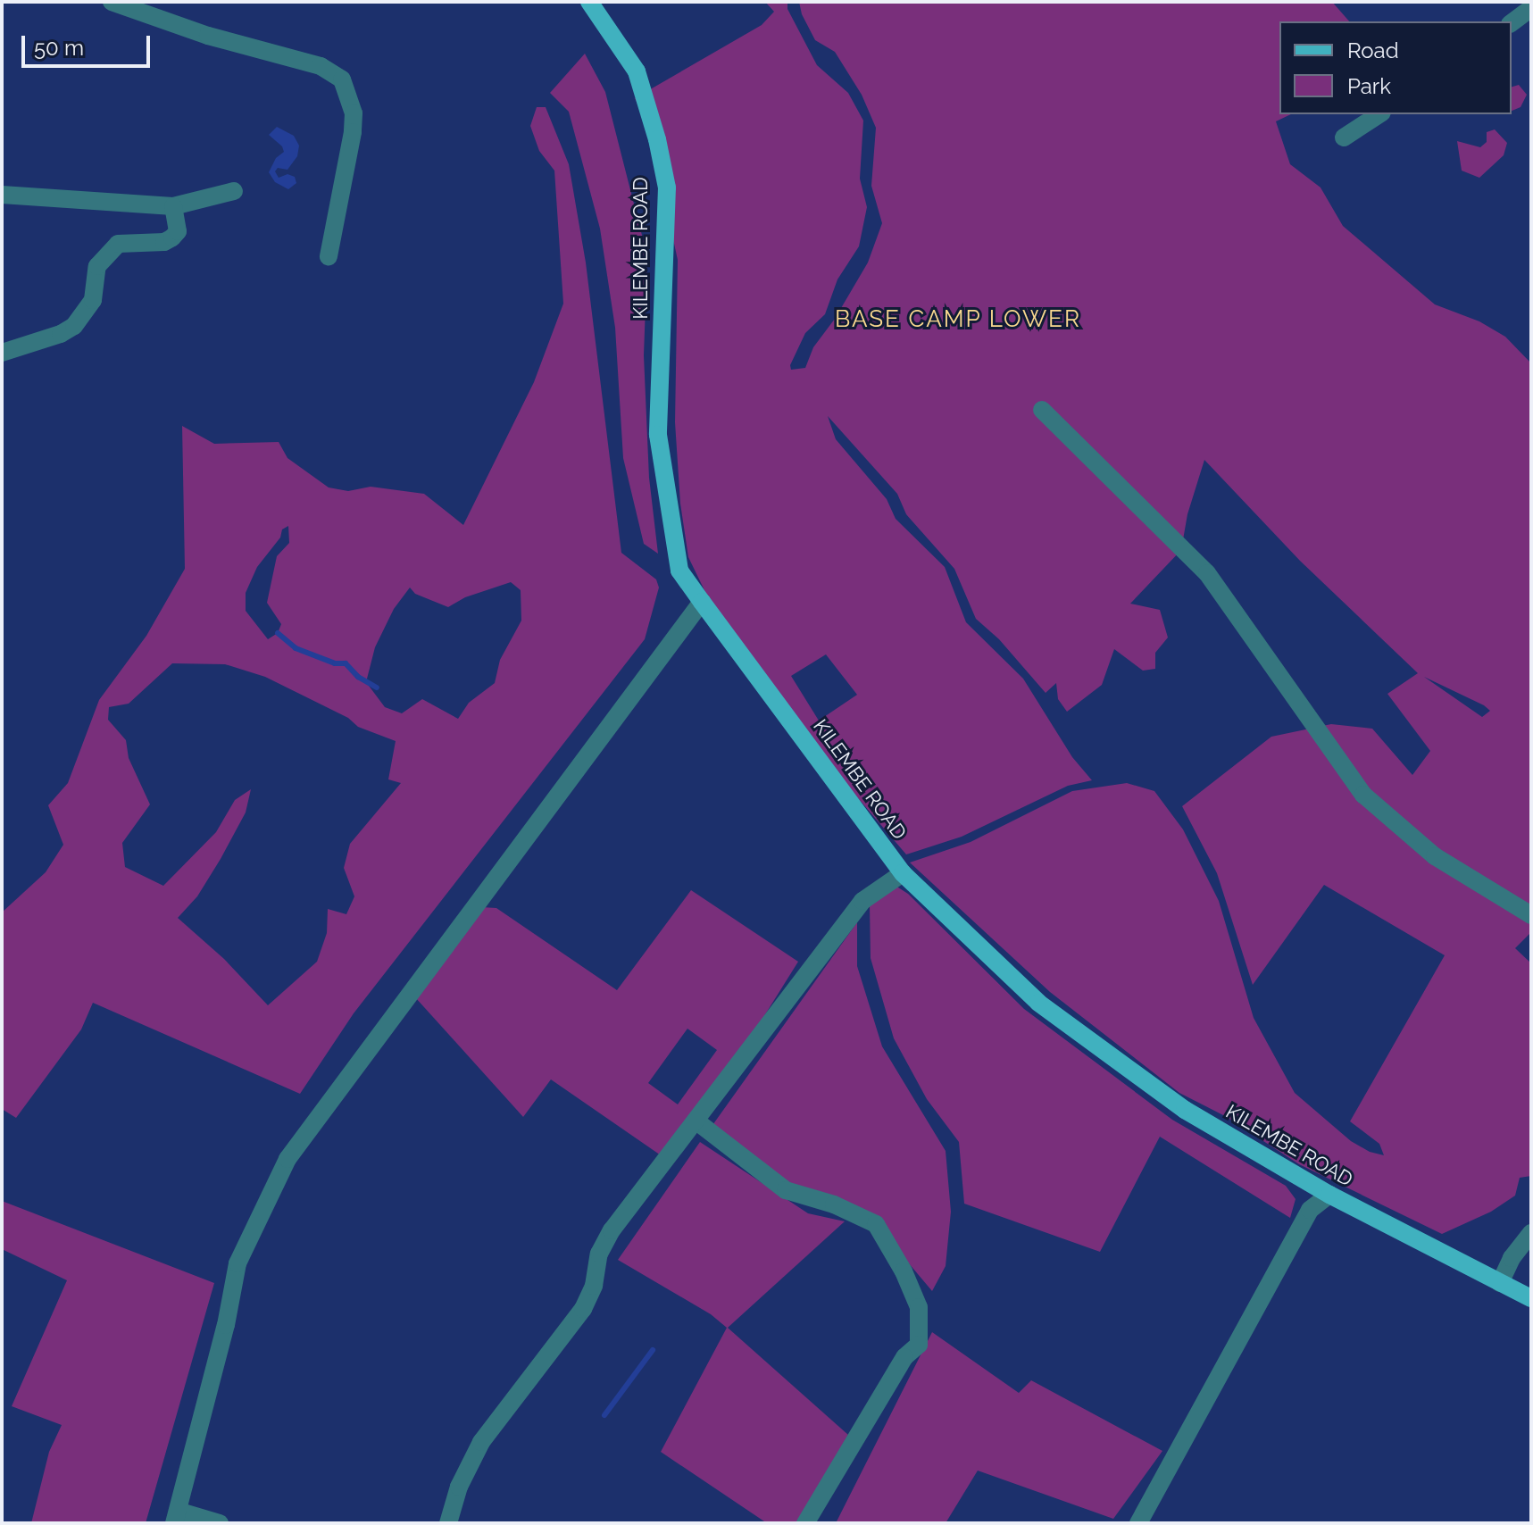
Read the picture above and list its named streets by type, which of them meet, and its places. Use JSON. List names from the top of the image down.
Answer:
{
  "streets": {
    "main road": ["KILEMBE ROAD"]
  },
  "districts": ["BASE CAMP LOWER"],
  "legend": ["Road", "Park"],
  "scale_bar": "50 m"
}
